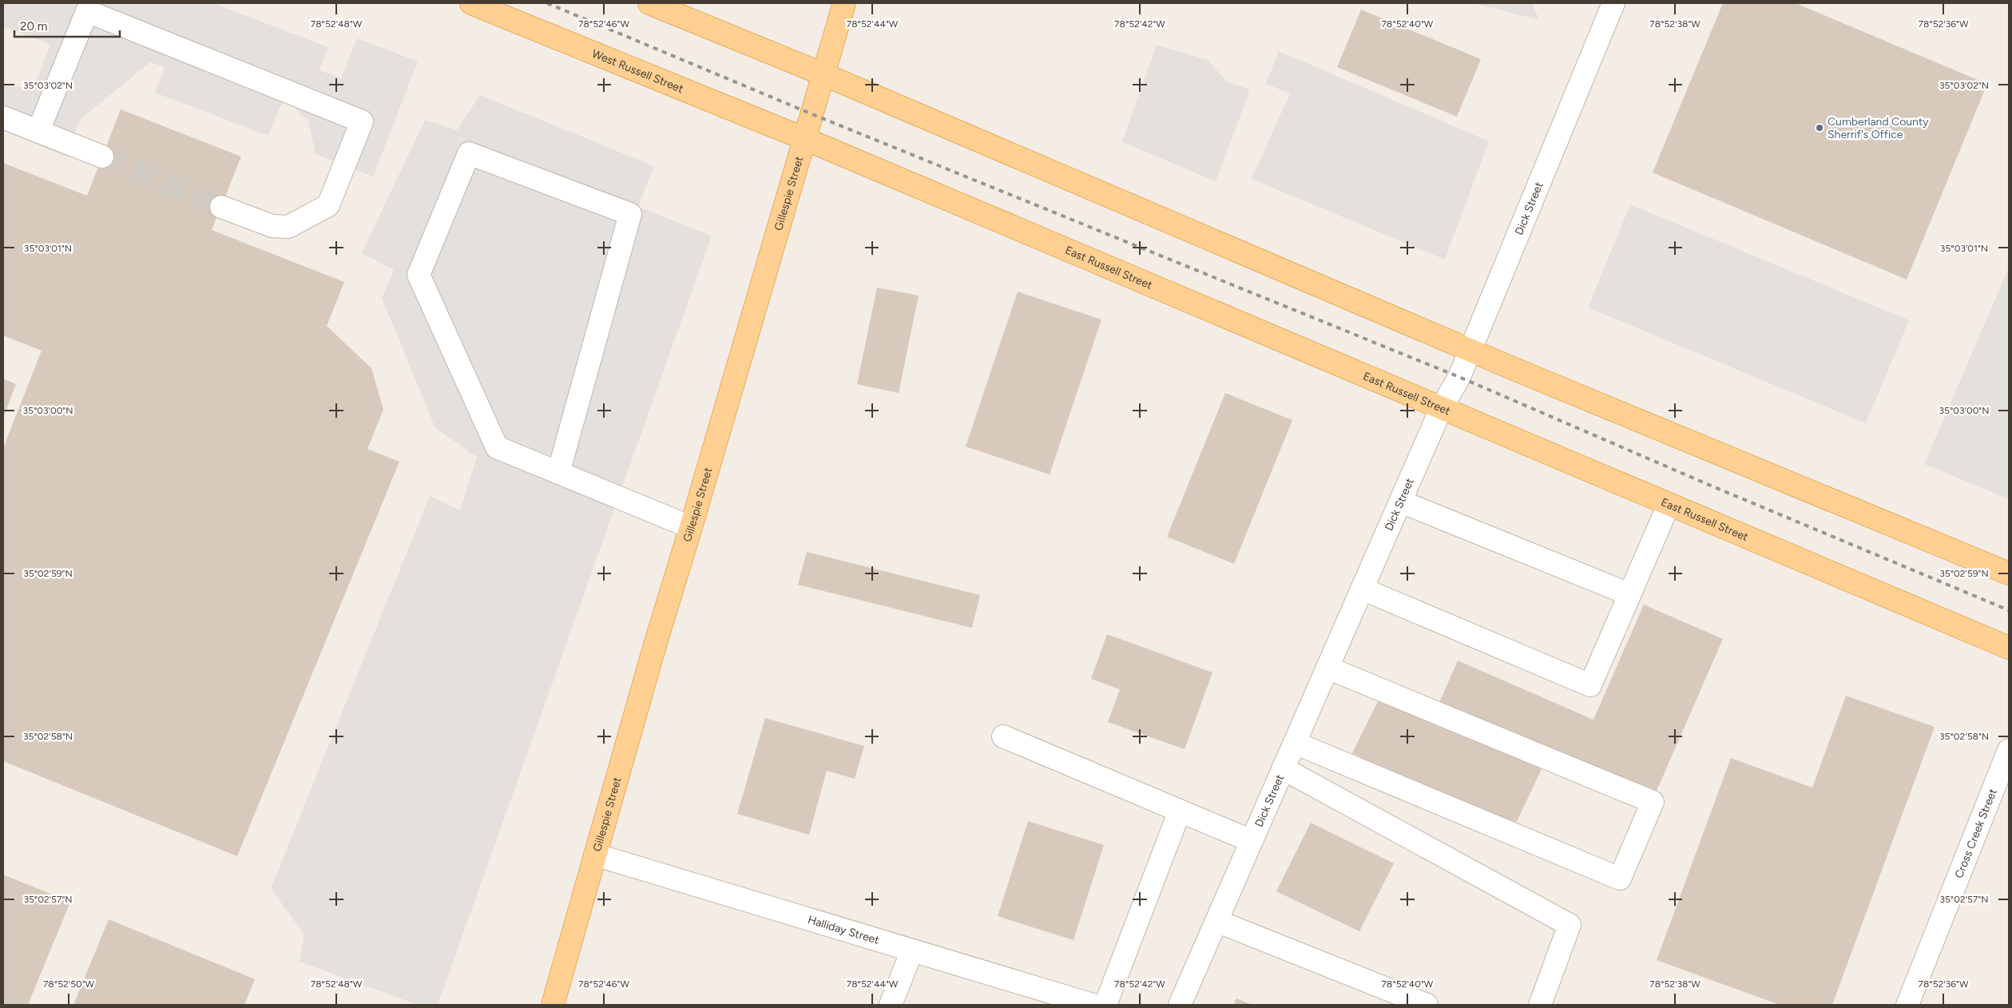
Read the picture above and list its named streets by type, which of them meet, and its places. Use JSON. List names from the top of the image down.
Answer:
{
  "streets": {
    "main road": ["West Russell Street", "Gillespie Street", "East Russell Street"],
    "street": ["Dick Street", "Cross Creek Street", "Halliday Street"]
  },
  "crossings": [
    ["West Russell Street", "Gillespie Street"],
    ["West Russell Street", "East Russell Street"],
    ["Gillespie Street", "East Russell Street"],
    ["Gillespie Street", "Halliday Street"],
    ["Dick Street", "East Russell Street"]
  ],
  "places": ["Cumberland County Sherrif's Office"],
  "scale_bar": "20 m",
  "coordinates": [
    "78°52'48\"W",
    "78°52'46\"W",
    "78°52'44\"W",
    "78°52'42\"W",
    "78°52'40\"W",
    "78°52'38\"W",
    "78°52'36\"W",
    "35°03'02\"N",
    "35°03'01\"N",
    "35°03'00\"N",
    "35°02'59\"N",
    "35°02'58\"N",
    "35°02'57\"N",
    "78°52'50\"W"
  ]
}
